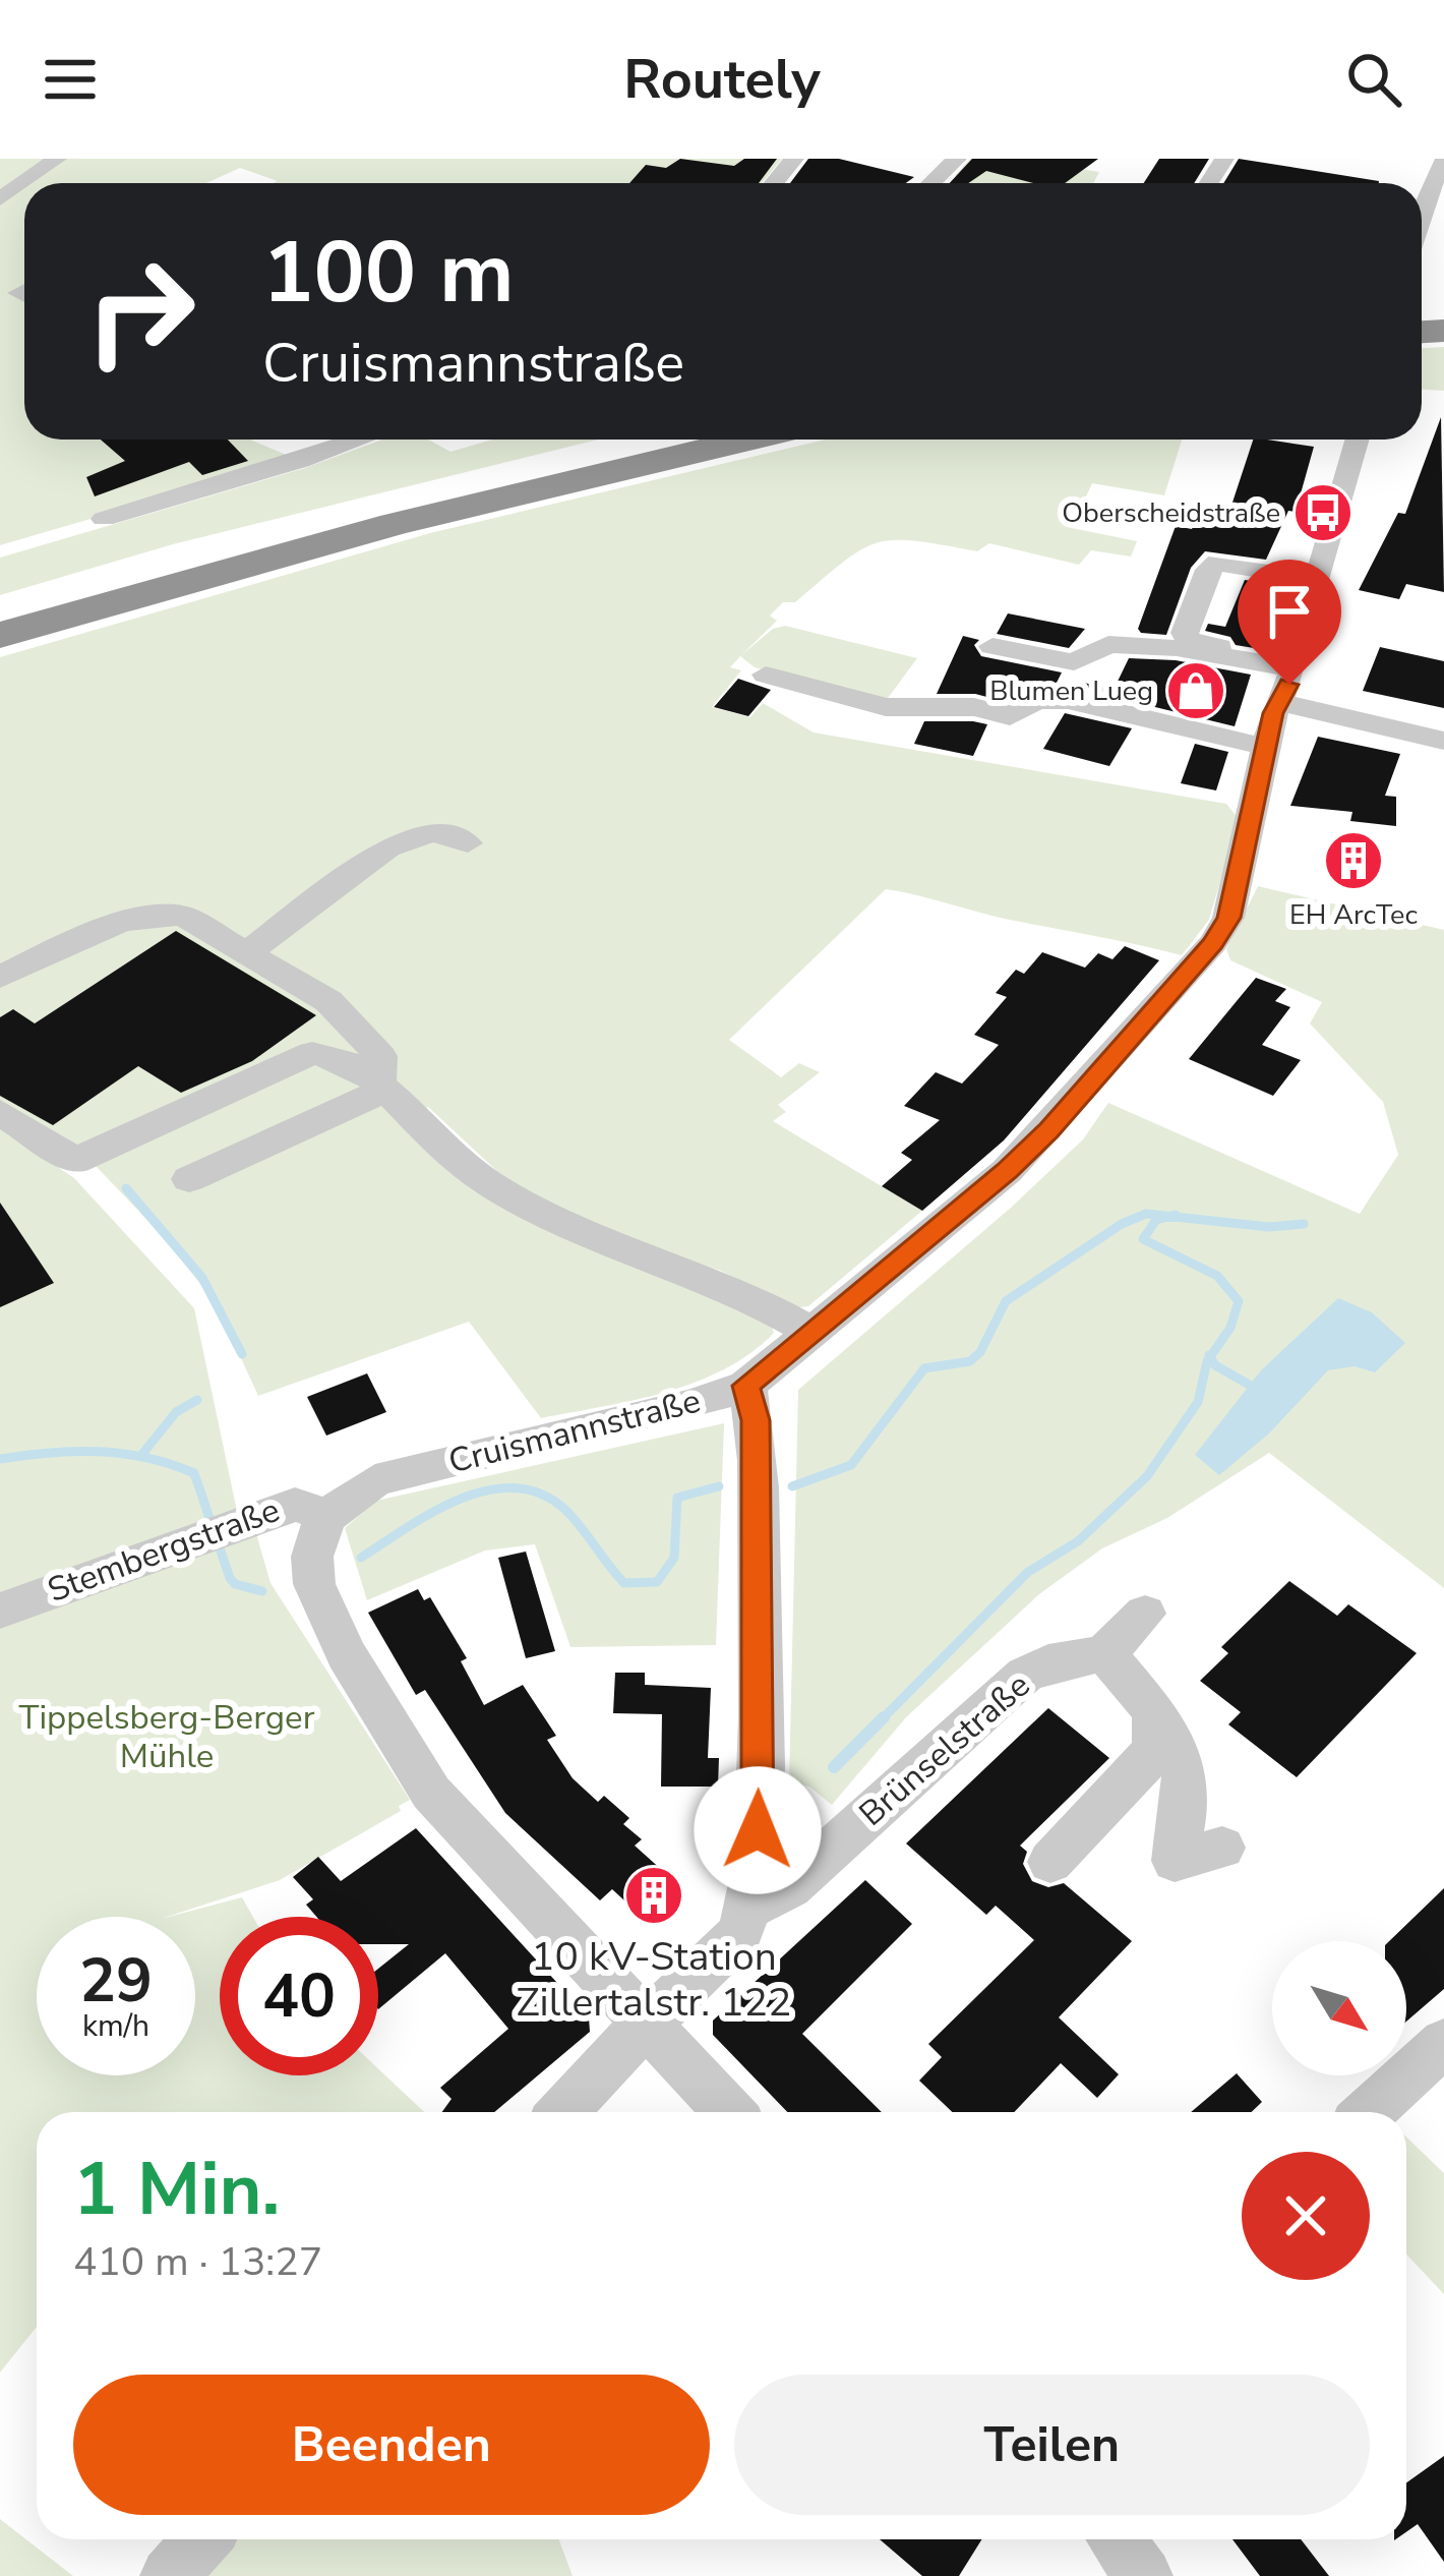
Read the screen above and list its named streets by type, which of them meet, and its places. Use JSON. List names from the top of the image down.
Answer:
{
  "streets": {
    "street": ["Cruismannstraße", "Stembergstraße", "Brünselstraße"]
  },
  "crossings": [
    ["Cruismannstraße", "Stembergstraße"]
  ],
  "parks": ["Tippelsberg-Berger Mühle"],
  "places": {
    "bus stop": ["Oberscheidstraße"],
    "shop": ["Blumen Lueg"],
    "building": ["EH ArcTec", "10 kV-Station Zillertalstr. 122"]
  },
  "north": "bottom right",
  "page": {
    "header": "Routely",
    "turn": ["100 m", "Cruismannstraße"],
    "speed": "29 km/h",
    "limit": "40",
    "heading": ["1 Min.", "410 m · 13:27"],
    "buttons": ["Beenden", "Teilen"]
  }
}
